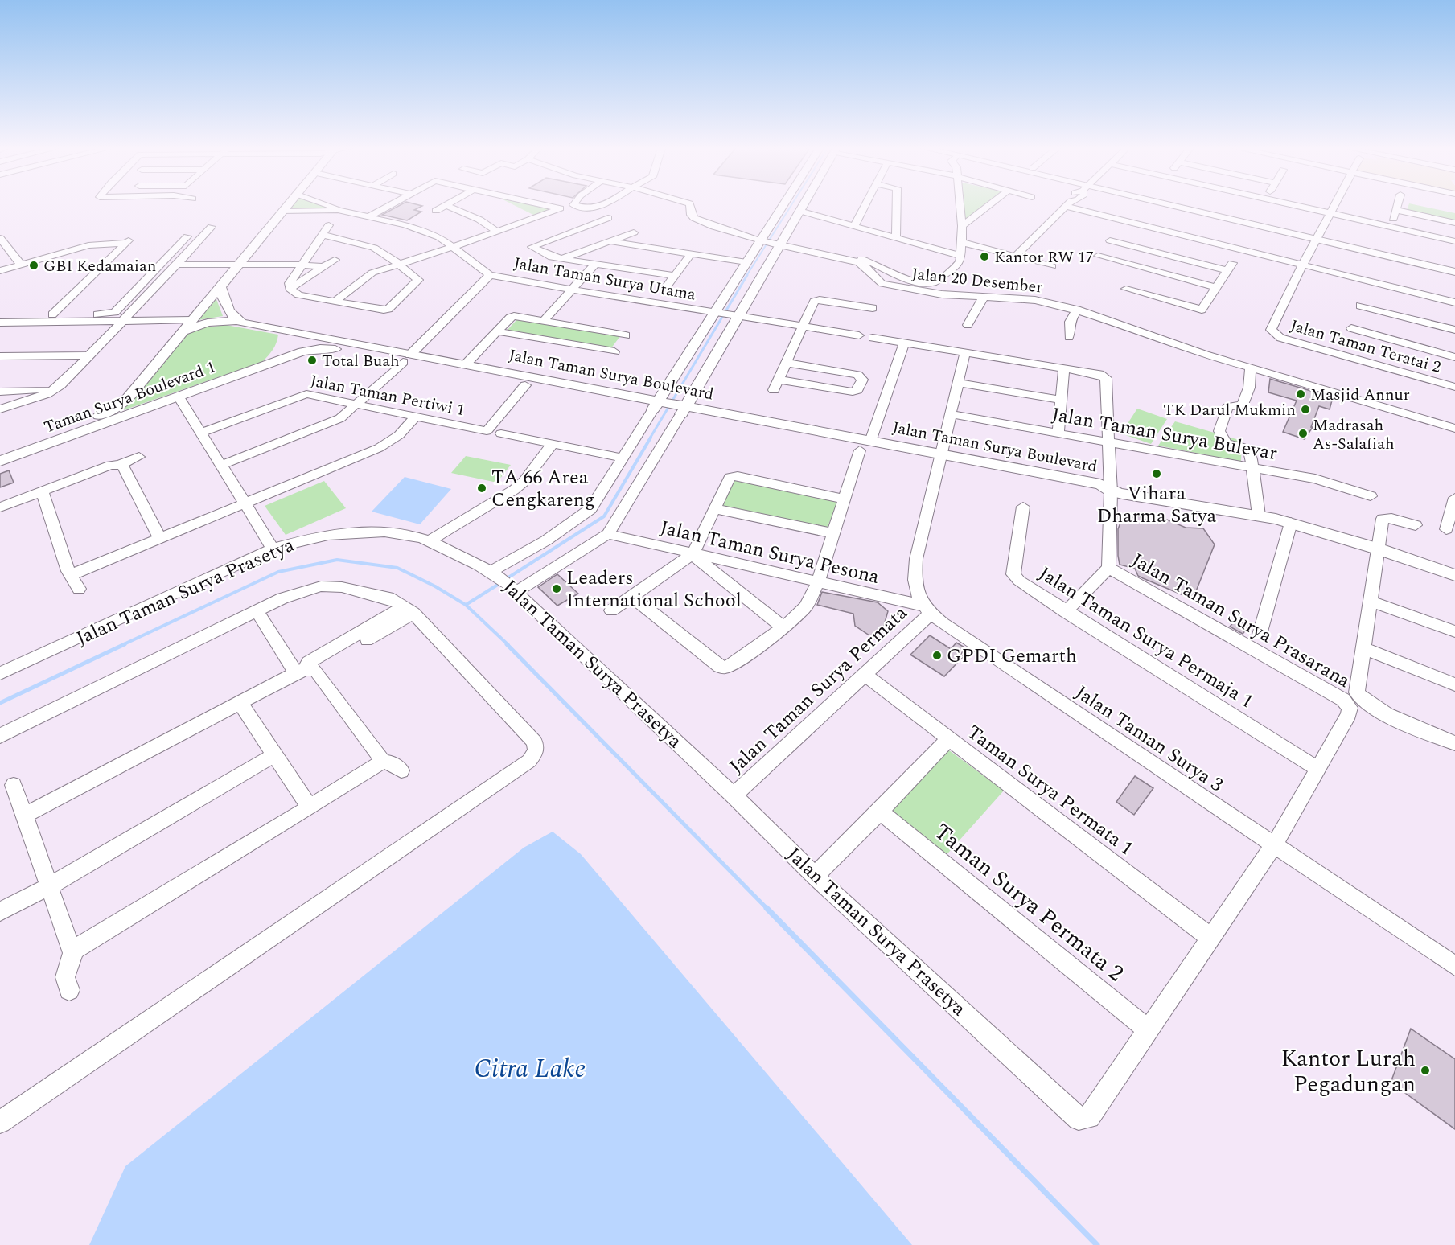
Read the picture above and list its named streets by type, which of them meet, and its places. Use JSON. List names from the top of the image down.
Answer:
{
  "streets": {
    "street": [
      "Jalan Taman Surya Utama",
      "Jalan 20 Desember",
      "Jalan Taman Teratai 2",
      "Jalan Taman Surya Boulevard",
      "Jalan Taman Pertiwi 1",
      "Taman Surya Boulevard 1",
      "Jalan Taman Surya Bulevar",
      "Jalan Taman Surya Pesona",
      "Jalan Taman Surya Prasetya",
      "Jalan Taman Surya Prasarana",
      "Jalan Taman Surya Permaja 1",
      "Jalan Taman Surya Permata",
      "Jalan Taman Surya 3",
      "Taman Surya Permata 1",
      "Taman Surya Permata 2"
    ]
  },
  "crossings": [
    ["Jalan Taman Surya Utama", "Jalan Taman Surya Boulevard"],
    ["Jalan Taman Surya Utama", "Jalan Taman Pertiwi 1"],
    ["Jalan Taman Surya Boulevard", "Jalan Taman Pertiwi 1"],
    ["Jalan Taman Surya Boulevard", "Taman Surya Boulevard 1"],
    ["Jalan Taman Surya Pesona", "Jalan Taman Surya Permata"],
    ["Jalan Taman Surya Pesona", "Jalan Taman Surya 3"],
    ["Jalan Taman Surya Prasetya", "Jalan Taman Surya Prasarana"],
    ["Jalan Taman Surya Prasetya", "Jalan Taman Surya Permata"],
    ["Jalan Taman Surya Prasarana", "Jalan Taman Surya Permaja 1"],
    ["Jalan Taman Surya Prasarana", "Jalan Taman Surya 3"],
    ["Jalan Taman Surya Prasarana", "Taman Surya Permata 1"],
    ["Jalan Taman Surya Prasarana", "Taman Surya Permata 2"],
    ["Jalan Taman Surya Permata", "Jalan Taman Surya 3"],
    ["Jalan Taman Surya Permata", "Taman Surya Permata 1"]
  ],
  "water": ["Citra Lake"],
  "places": [
    "Kantor RW 17",
    "GBI Kedamaian",
    "Total Buah",
    "Masjid Annur",
    "TK Darul Mukmin",
    "Madrasah As-Salafiah",
    "Vihara Dharma Satya",
    "TA 66 Area Cengkareng",
    "Leaders International School",
    "GPDI Gemarth",
    "Kantor Lurah Pegadungan"
  ]
}
